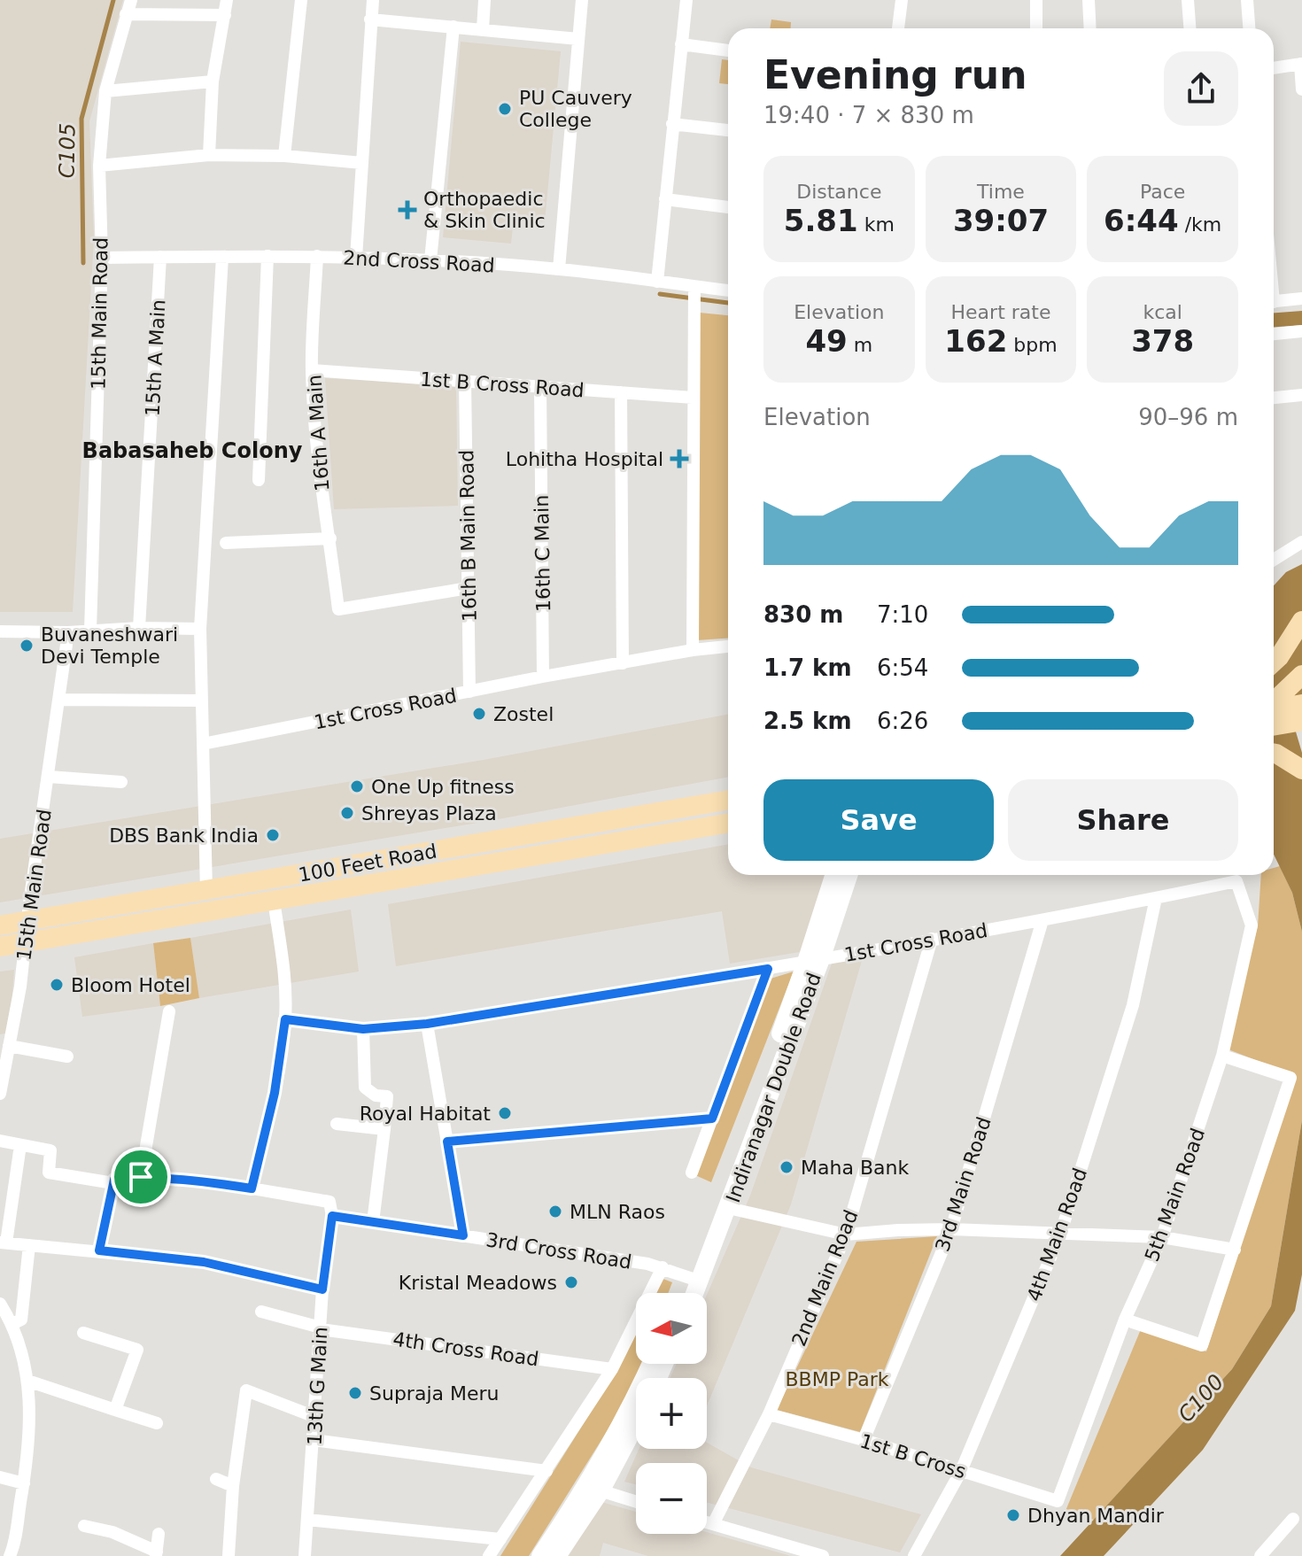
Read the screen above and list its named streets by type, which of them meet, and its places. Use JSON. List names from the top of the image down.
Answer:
{
  "streets": {
    "main road": ["100 Feet Road"],
    "street": [
      "2nd Cross Road",
      "15th Main Road",
      "15th A Main",
      "1st B Cross Road",
      "16th A Main",
      "16th B Main Road",
      "16th C Main",
      "1st Cross Road",
      "Indiranagar Double Road",
      "3rd Main Road",
      "5th Main Road",
      "4th Main Road",
      "3rd Cross Road",
      "2nd Main Road",
      "4th Cross Road",
      "13th G Main",
      "1st B Cross"
    ]
  },
  "crossings": [
    ["2nd Cross Road", "15th Main Road"],
    ["2nd Cross Road", "15th A Main"],
    ["2nd Cross Road", "16th A Main"],
    ["15th Main Road", "100 Feet Road"],
    ["1st B Cross Road", "16th A Main"],
    ["1st B Cross Road", "16th B Main Road"],
    ["1st B Cross Road", "16th C Main"],
    ["16th A Main", "16th B Main Road"],
    ["16th B Main Road", "1st Cross Road"],
    ["16th C Main", "1st Cross Road"],
    ["1st Cross Road", "Indiranagar Double Road"],
    ["1st Cross Road", "3rd Main Road"],
    ["1st Cross Road", "5th Main Road"],
    ["1st Cross Road", "4th Main Road"],
    ["1st Cross Road", "2nd Main Road"],
    ["Indiranagar Double Road", "3rd Cross Road"],
    ["3rd Main Road", "1st B Cross"],
    ["5th Main Road", "1st B Cross"],
    ["4th Main Road", "1st B Cross"],
    ["3rd Cross Road", "13th G Main"],
    ["2nd Main Road", "1st B Cross"],
    ["4th Cross Road", "13th G Main"]
  ],
  "districts": ["Babasaheb Colony"],
  "water": ["C105", "C100"],
  "parks": ["BBMP Park"],
  "places": {
    "other": [
      "PU Cauvery College",
      "Buvaneshwari Devi Temple",
      "Zostel",
      "One Up fitness",
      "Shreyas Plaza",
      "DBS Bank India",
      "Bloom Hotel",
      "Royal Habitat",
      "Maha Bank",
      "MLN Raos",
      "Kristal Meadows",
      "Supraja Meru",
      "Dhyan Mandir"
    ],
    "health": ["Orthopaedic & Skin Clinic", "Lohitha Hospital"]
  },
  "north": "left",
  "page": {
    "heading": ["Evening run", "19:40 · 7 × 830 m"],
    "stats": [
      ["Distance", "5.81 km"],
      ["Time", "39:07"],
      ["Pace", "6:44 /km"],
      ["Elevation", "49 m"],
      ["Heart rate", "162 bpm"],
      ["kcal", "378"]
    ],
    "chart": ["Elevation", "90–96 m"],
    "list": [
      {
        "name": "830 m",
        "note": "7:10"
      },
      {
        "name": "1.7 km",
        "note": "6:54"
      },
      {
        "name": "2.5 km",
        "note": "6:26"
      }
    ],
    "buttons": ["Save", "Share"],
    "map_buttons": ["+", "−"]
  }
}
